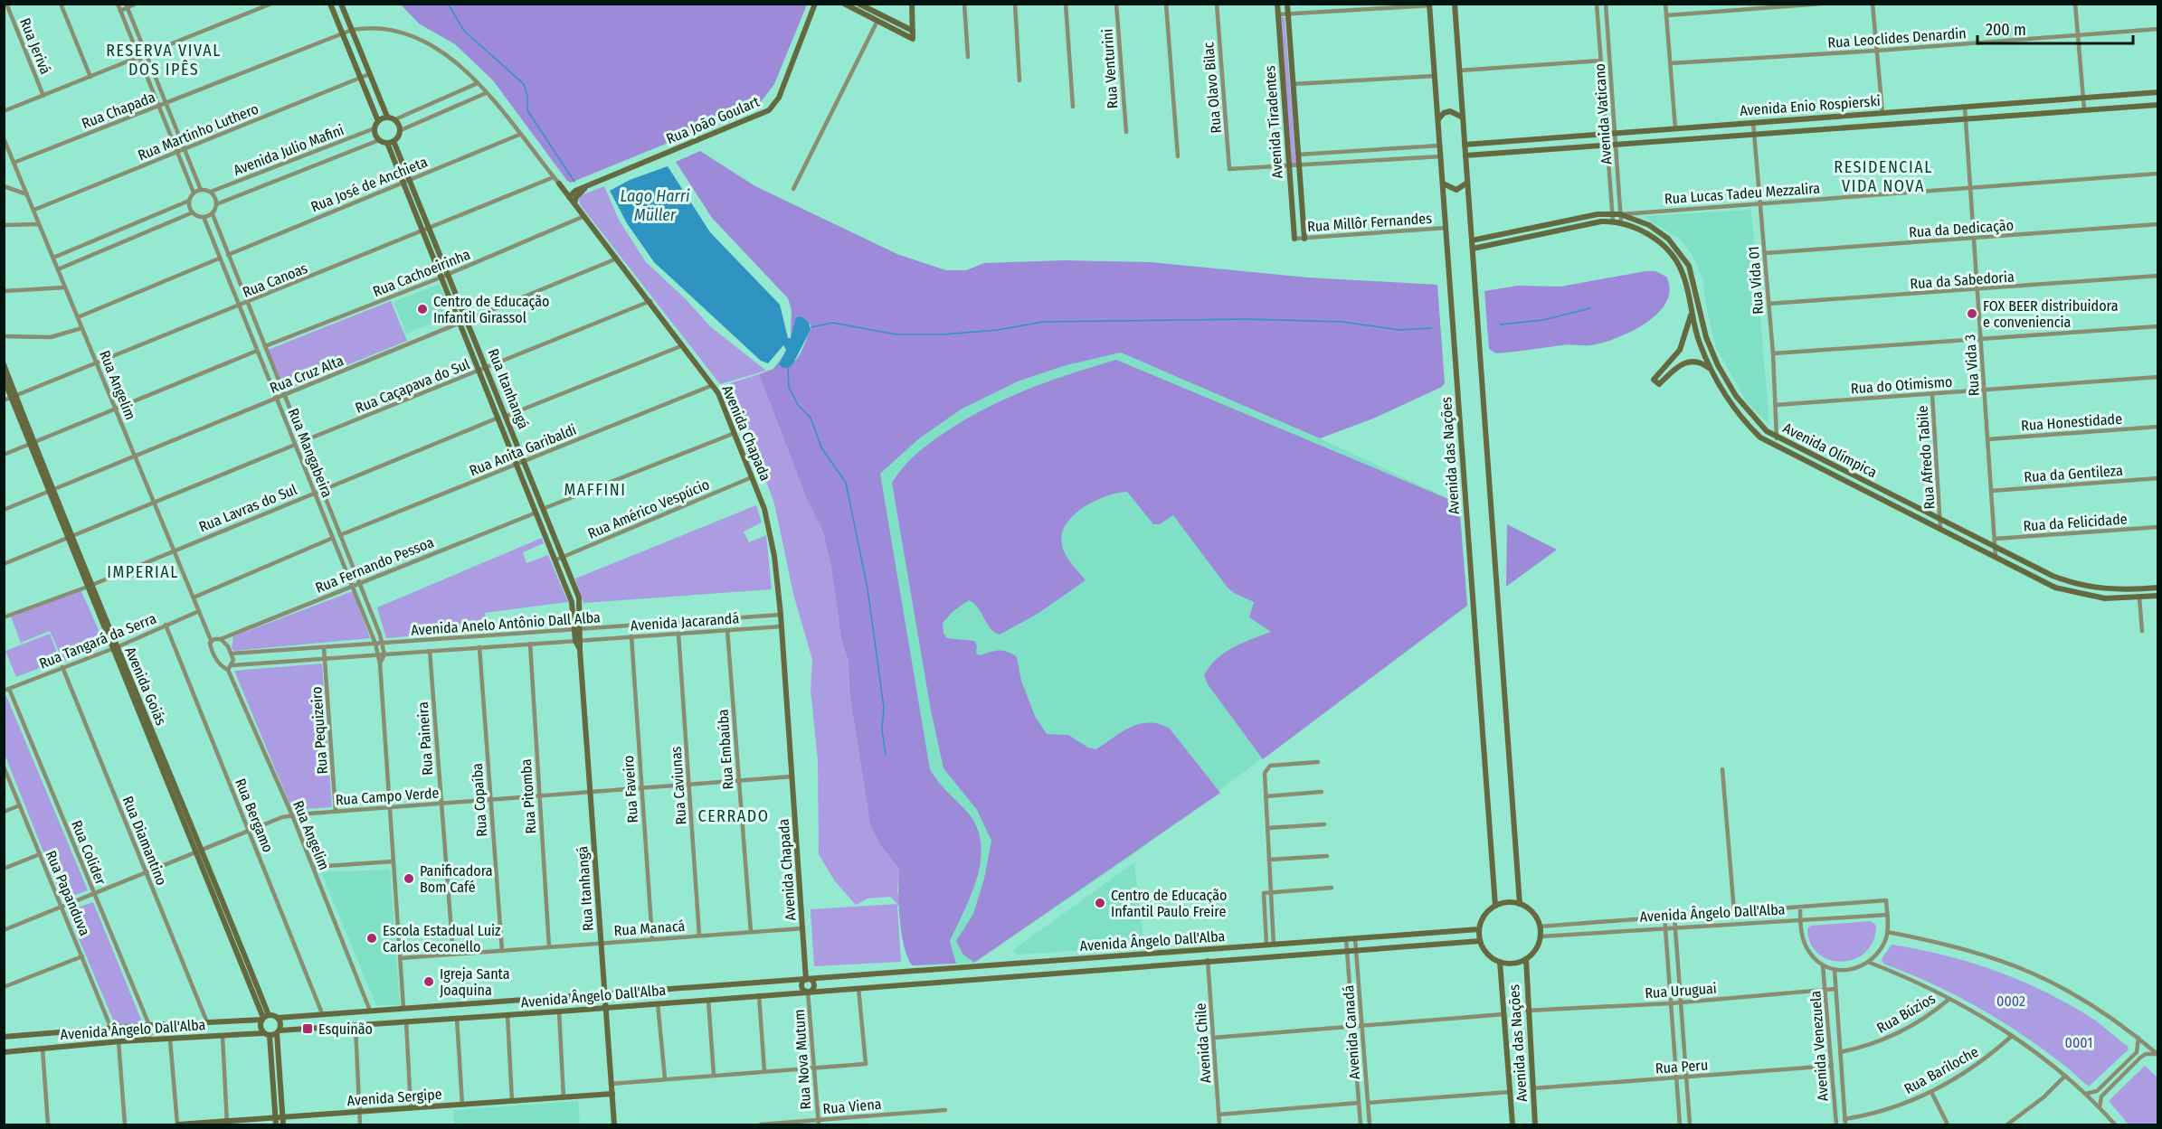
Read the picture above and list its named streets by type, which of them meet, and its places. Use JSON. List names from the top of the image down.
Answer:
{
  "streets": {
    "street": [
      "Rua Leoclides Denardin",
      "Rua Jerivá",
      "Rua Venturini",
      "Rua Olavo Bilac",
      "Avenida Enio Rospierski",
      "Rua Chapada",
      "Avenida Vaticano",
      "Rua João Goulart",
      "Avenida Tiradentes",
      "Rua Martinho Luthero",
      "Avenida Julio Mafini",
      "Rua José de Anchieta",
      "Rua Lucas Tadeu Mezzalira",
      "Rua Millôr Fernandes",
      "Rua da Dedicação",
      "Rua Cachoeirinha",
      "Rua Canoas",
      "Rua Vida 01",
      "Rua da Sabedoria",
      "Rua Vida 3",
      "Rua Cruz Alta",
      "Rua Angelim",
      "Rua do Otimismo",
      "Rua Caçapava do Sul",
      "Rua Itanhangá",
      "Rua Honestidade",
      "Avenida Chapada",
      "Rua Anita Garibaldi",
      "Avenida Olímpica",
      "Rua Mangabeira",
      "Avenida das Nações",
      "Rua Afredo Tabile",
      "Rua da Gentileza",
      "Rua Lavras do Sul",
      "Rua Américo Vespúcio",
      "Rua da Felicidade",
      "Rua Fernando Pessoa",
      "Avenida Jacarandá",
      "Avenida Anelo Antônio Dall Alba",
      "Rua Tangará da Serra",
      "Avenida Goiás",
      "Rua Pequizeiro",
      "Rua Paineira",
      "Rua Embaúba",
      "Rua Caviunas",
      "Rua Faveiro",
      "Rua Campo Verde",
      "Rua Pitomba",
      "Rua Copaíba",
      "Rua Bergamo",
      "Rua Diamantino",
      "Rua Colider",
      "Rua Papanduva",
      "Avenida Ângelo Dall'Alba",
      "Rua Manacá",
      "Rua Uruguai",
      "Rua Búzios",
      "Avenida Canadá",
      "Avenida Chile",
      "Avenida Venezuela",
      "Rua Nova Mutum",
      "Rua Peru",
      "Rua Bariloche",
      "Avenida Sergipe",
      "Rua Viena"
    ]
  },
  "crossings": [
    ["Rua Olavo Bilac", "Avenida Tiradentes"],
    ["Avenida Enio Rospierski", "Avenida Vaticano"],
    ["Avenida Enio Rospierski", "Rua Vida 01"],
    ["Avenida Enio Rospierski", "Rua Vida 3"],
    ["Rua Chapada", "Rua Angelim"],
    ["Rua Chapada", "Avenida Chapada"],
    ["Avenida Vaticano", "Rua Lucas Tadeu Mezzalira"],
    ["Avenida Vaticano", "Avenida Olímpica"],
    ["Avenida Tiradentes", "Rua Millôr Fernandes"],
    ["Rua Martinho Luthero", "Rua Angelim"],
    ["Avenida Julio Mafini", "Rua Itanhangá"],
    ["Avenida Julio Mafini", "Rua Mangabeira"],
    ["Rua José de Anchieta", "Rua Itanhangá"],
    ["Rua José de Anchieta", "Avenida Chapada"],
    ["Rua José de Anchieta", "Rua Mangabeira"],
    ["Rua Lucas Tadeu Mezzalira", "Rua Vida 01"],
    ["Rua Lucas Tadeu Mezzalira", "Rua Vida 3"],
    ["Rua Lucas Tadeu Mezzalira", "Avenida Olímpica"],
    ["Rua Millôr Fernandes", "Avenida das Nações"],
    ["Rua da Dedicação", "Rua Vida 01"],
    ["Rua da Dedicação", "Rua Vida 3"],
    ["Rua Cachoeirinha", "Rua Itanhangá"],
    ["Rua Cachoeirinha", "Avenida Chapada"],
    ["Rua Cachoeirinha", "Rua Mangabeira"],
    ["Rua Canoas", "Rua Angelim"],
    ["Rua Canoas", "Rua Itanhangá"],
    ["Rua Canoas", "Avenida Chapada"],
    ["Rua Canoas", "Rua Mangabeira"],
    ["Rua Canoas", "Avenida Goiás"],
    ["Rua Vida 01", "Rua da Sabedoria"],
    ["Rua Vida 01", "Rua do Otimismo"],
    ["Rua Vida 01", "Avenida Olímpica"],
    ["Rua da Sabedoria", "Rua Vida 3"],
    ["Rua Vida 3", "Rua do Otimismo"],
    ["Rua Vida 3", "Rua Honestidade"],
    ["Rua Vida 3", "Avenida Olímpica"],
    ["Rua Vida 3", "Rua da Gentileza"],
    ["Rua Vida 3", "Rua da Felicidade"],
    ["Rua Cruz Alta", "Rua Angelim"],
    ["Rua Cruz Alta", "Rua Itanhangá"],
    ["Rua Cruz Alta", "Avenida Chapada"],
    ["Rua Cruz Alta", "Rua Mangabeira"],
    ["Rua Cruz Alta", "Avenida Goiás"],
    ["Rua Angelim", "Rua Lavras do Sul"],
    ["Rua Angelim", "Rua Fernando Pessoa"],
    ["Rua Angelim", "Rua Tangará da Serra"],
    ["Rua Angelim", "Rua Campo Verde"],
    ["Rua Angelim", "Avenida Ângelo Dall'Alba"],
    ["Rua do Otimismo", "Rua Afredo Tabile"],
    ["Rua Caçapava do Sul", "Rua Itanhangá"],
    ["Rua Caçapava do Sul", "Avenida Chapada"],
    ["Rua Caçapava do Sul", "Rua Mangabeira"],
    ["Rua Itanhangá", "Rua Anita Garibaldi"],
    ["Rua Itanhangá", "Rua Lavras do Sul"],
    ["Rua Itanhangá", "Rua Américo Vespúcio"],
    ["Rua Itanhangá", "Rua Fernando Pessoa"],
    ["Rua Itanhangá", "Avenida Jacarandá"],
    ["Rua Itanhangá", "Avenida Anelo Antônio Dall Alba"],
    ["Rua Itanhangá", "Rua Campo Verde"],
    ["Rua Itanhangá", "Avenida Ângelo Dall'Alba"],
    ["Rua Itanhangá", "Rua Manacá"],
    ["Rua Itanhangá", "Avenida Sergipe"],
    ["Avenida Chapada", "Rua Anita Garibaldi"],
    ["Avenida Chapada", "Rua Américo Vespúcio"],
    ["Avenida Chapada", "Avenida Jacarandá"],
    ["Avenida Chapada", "Avenida Anelo Antônio Dall Alba"],
    ["Avenida Chapada", "Rua Campo Verde"],
    ["Avenida Chapada", "Avenida Ângelo Dall'Alba"],
    ["Avenida Chapada", "Rua Manacá"],
    ["Avenida Chapada", "Rua Nova Mutum"],
    ["Rua Anita Garibaldi", "Rua Mangabeira"],
    ["Avenida Olímpica", "Rua Afredo Tabile"],
    ["Rua Mangabeira", "Rua Lavras do Sul"],
    ["Rua Mangabeira", "Rua Fernando Pessoa"],
    ["Rua Mangabeira", "Avenida Jacarandá"],
    ["Rua Mangabeira", "Avenida Anelo Antônio Dall Alba"],
    ["Avenida das Nações", "Avenida Ângelo Dall'Alba"],
    ["Avenida das Nações", "Rua Uruguai"],
    ["Avenida das Nações", "Rua Peru"],
    ["Rua Lavras do Sul", "Avenida Goiás"],
    ["Avenida Jacarandá", "Rua Pequizeiro"],
    ["Avenida Jacarandá", "Rua Paineira"],
    ["Avenida Jacarandá", "Rua Embaúba"],
    ["Avenida Jacarandá", "Rua Caviunas"],
    ["Avenida Jacarandá", "Rua Faveiro"],
    ["Avenida Jacarandá", "Rua Pitomba"],
    ["Avenida Jacarandá", "Rua Copaíba"],
    ["Avenida Anelo Antônio Dall Alba", "Rua Pequizeiro"],
    ["Rua Tangará da Serra", "Avenida Goiás"],
    ["Rua Tangará da Serra", "Rua Bergamo"],
    ["Rua Tangará da Serra", "Rua Diamantino"],
    ["Rua Tangará da Serra", "Rua Colider"],
    ["Avenida Goiás", "Rua Campo Verde"],
    ["Avenida Goiás", "Avenida Ângelo Dall'Alba"],
    ["Rua Pequizeiro", "Rua Campo Verde"],
    ["Rua Paineira", "Rua Campo Verde"],
    ["Rua Paineira", "Rua Manacá"],
    ["Rua Embaúba", "Rua Campo Verde"],
    ["Rua Embaúba", "Rua Manacá"],
    ["Rua Caviunas", "Rua Campo Verde"],
    ["Rua Caviunas", "Rua Manacá"],
    ["Rua Faveiro", "Rua Campo Verde"],
    ["Rua Faveiro", "Rua Manacá"],
    ["Rua Campo Verde", "Rua Pitomba"],
    ["Rua Campo Verde", "Rua Copaíba"],
    ["Rua Campo Verde", "Rua Bergamo"],
    ["Rua Campo Verde", "Rua Diamantino"],
    ["Rua Campo Verde", "Rua Colider"],
    ["Rua Campo Verde", "Rua Papanduva"],
    ["Rua Pitomba", "Rua Manacá"],
    ["Rua Copaíba", "Rua Manacá"],
    ["Rua Bergamo", "Avenida Ângelo Dall'Alba"],
    ["Rua Diamantino", "Avenida Ângelo Dall'Alba"],
    ["Rua Colider", "Avenida Ângelo Dall'Alba"],
    ["Rua Papanduva", "Avenida Ângelo Dall'Alba"],
    ["Avenida Ângelo Dall'Alba", "Avenida Canadá"],
    ["Avenida Ângelo Dall'Alba", "Avenida Chile"],
    ["Avenida Ângelo Dall'Alba", "Rua Nova Mutum"],
    ["Rua Uruguai", "Avenida Venezuela"],
    ["Rua Búzios", "Avenida Venezuela"],
    ["Avenida Venezuela", "Rua Peru"],
    ["Avenida Venezuela", "Rua Bariloche"],
    ["Rua Nova Mutum", "Rua Viena"]
  ],
  "districts": [
    "RESERVA VIVAL DOS IPÊS",
    "RESIDENCIAL VIDA NOVA",
    "MAFFINI",
    "IMPERIAL",
    "CERRADO"
  ],
  "water": ["Lago Harri Müller"],
  "parks": ["0002", "0001"],
  "places": {
    "other": [
      "Centro de Educação Infantil Girassol",
      "FOX BEER distribuidora e conveniencia",
      "Panificadora Bom Café",
      "Centro de Educação Infantil Paulo Freire",
      "Escola Estadual Luiz Carlos Ceconello",
      "Igreja Santa Joaquina"
    ],
    "transit": ["Esquinão"]
  },
  "scale_bar": "200 m"
}
